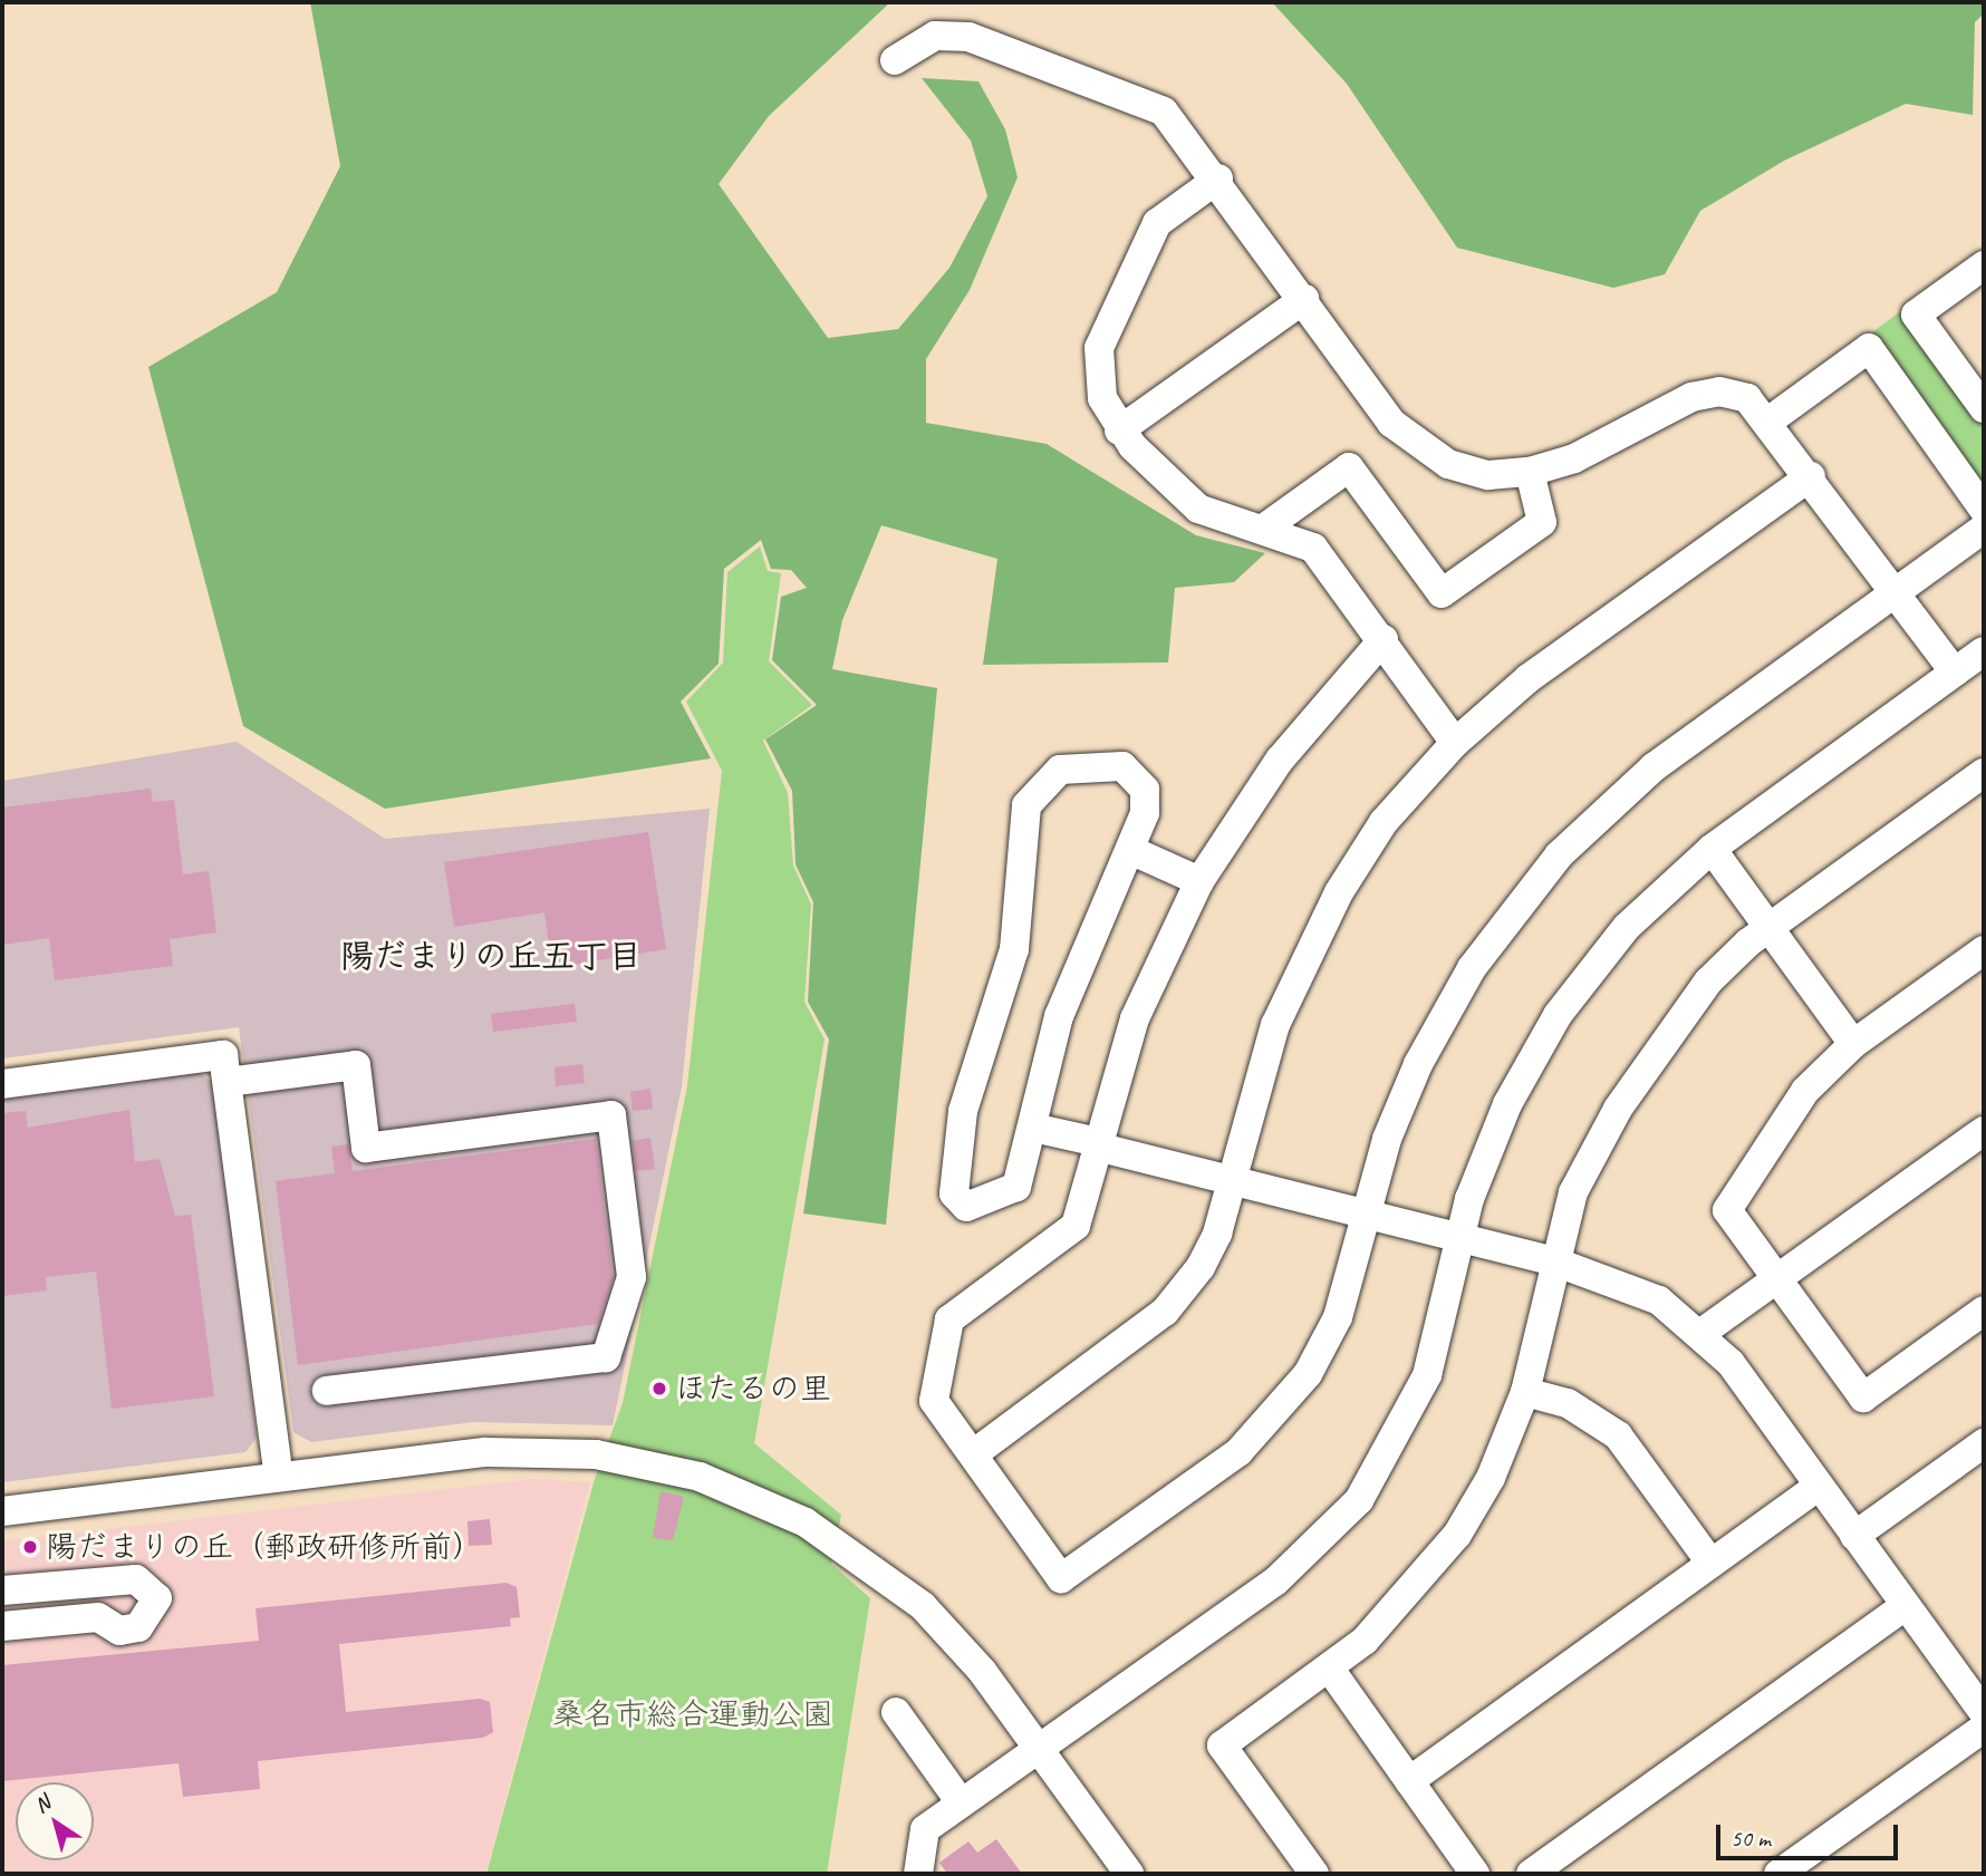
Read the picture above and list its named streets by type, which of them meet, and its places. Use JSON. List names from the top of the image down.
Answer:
{
  "districts": ["陽だまりの丘五丁目"],
  "parks": ["桑名市総合運動公園"],
  "places": ["ほたるの里", "陽だまりの丘（郵政研修所前）"],
  "scale_bar": "50 m",
  "north": "top left"
}
